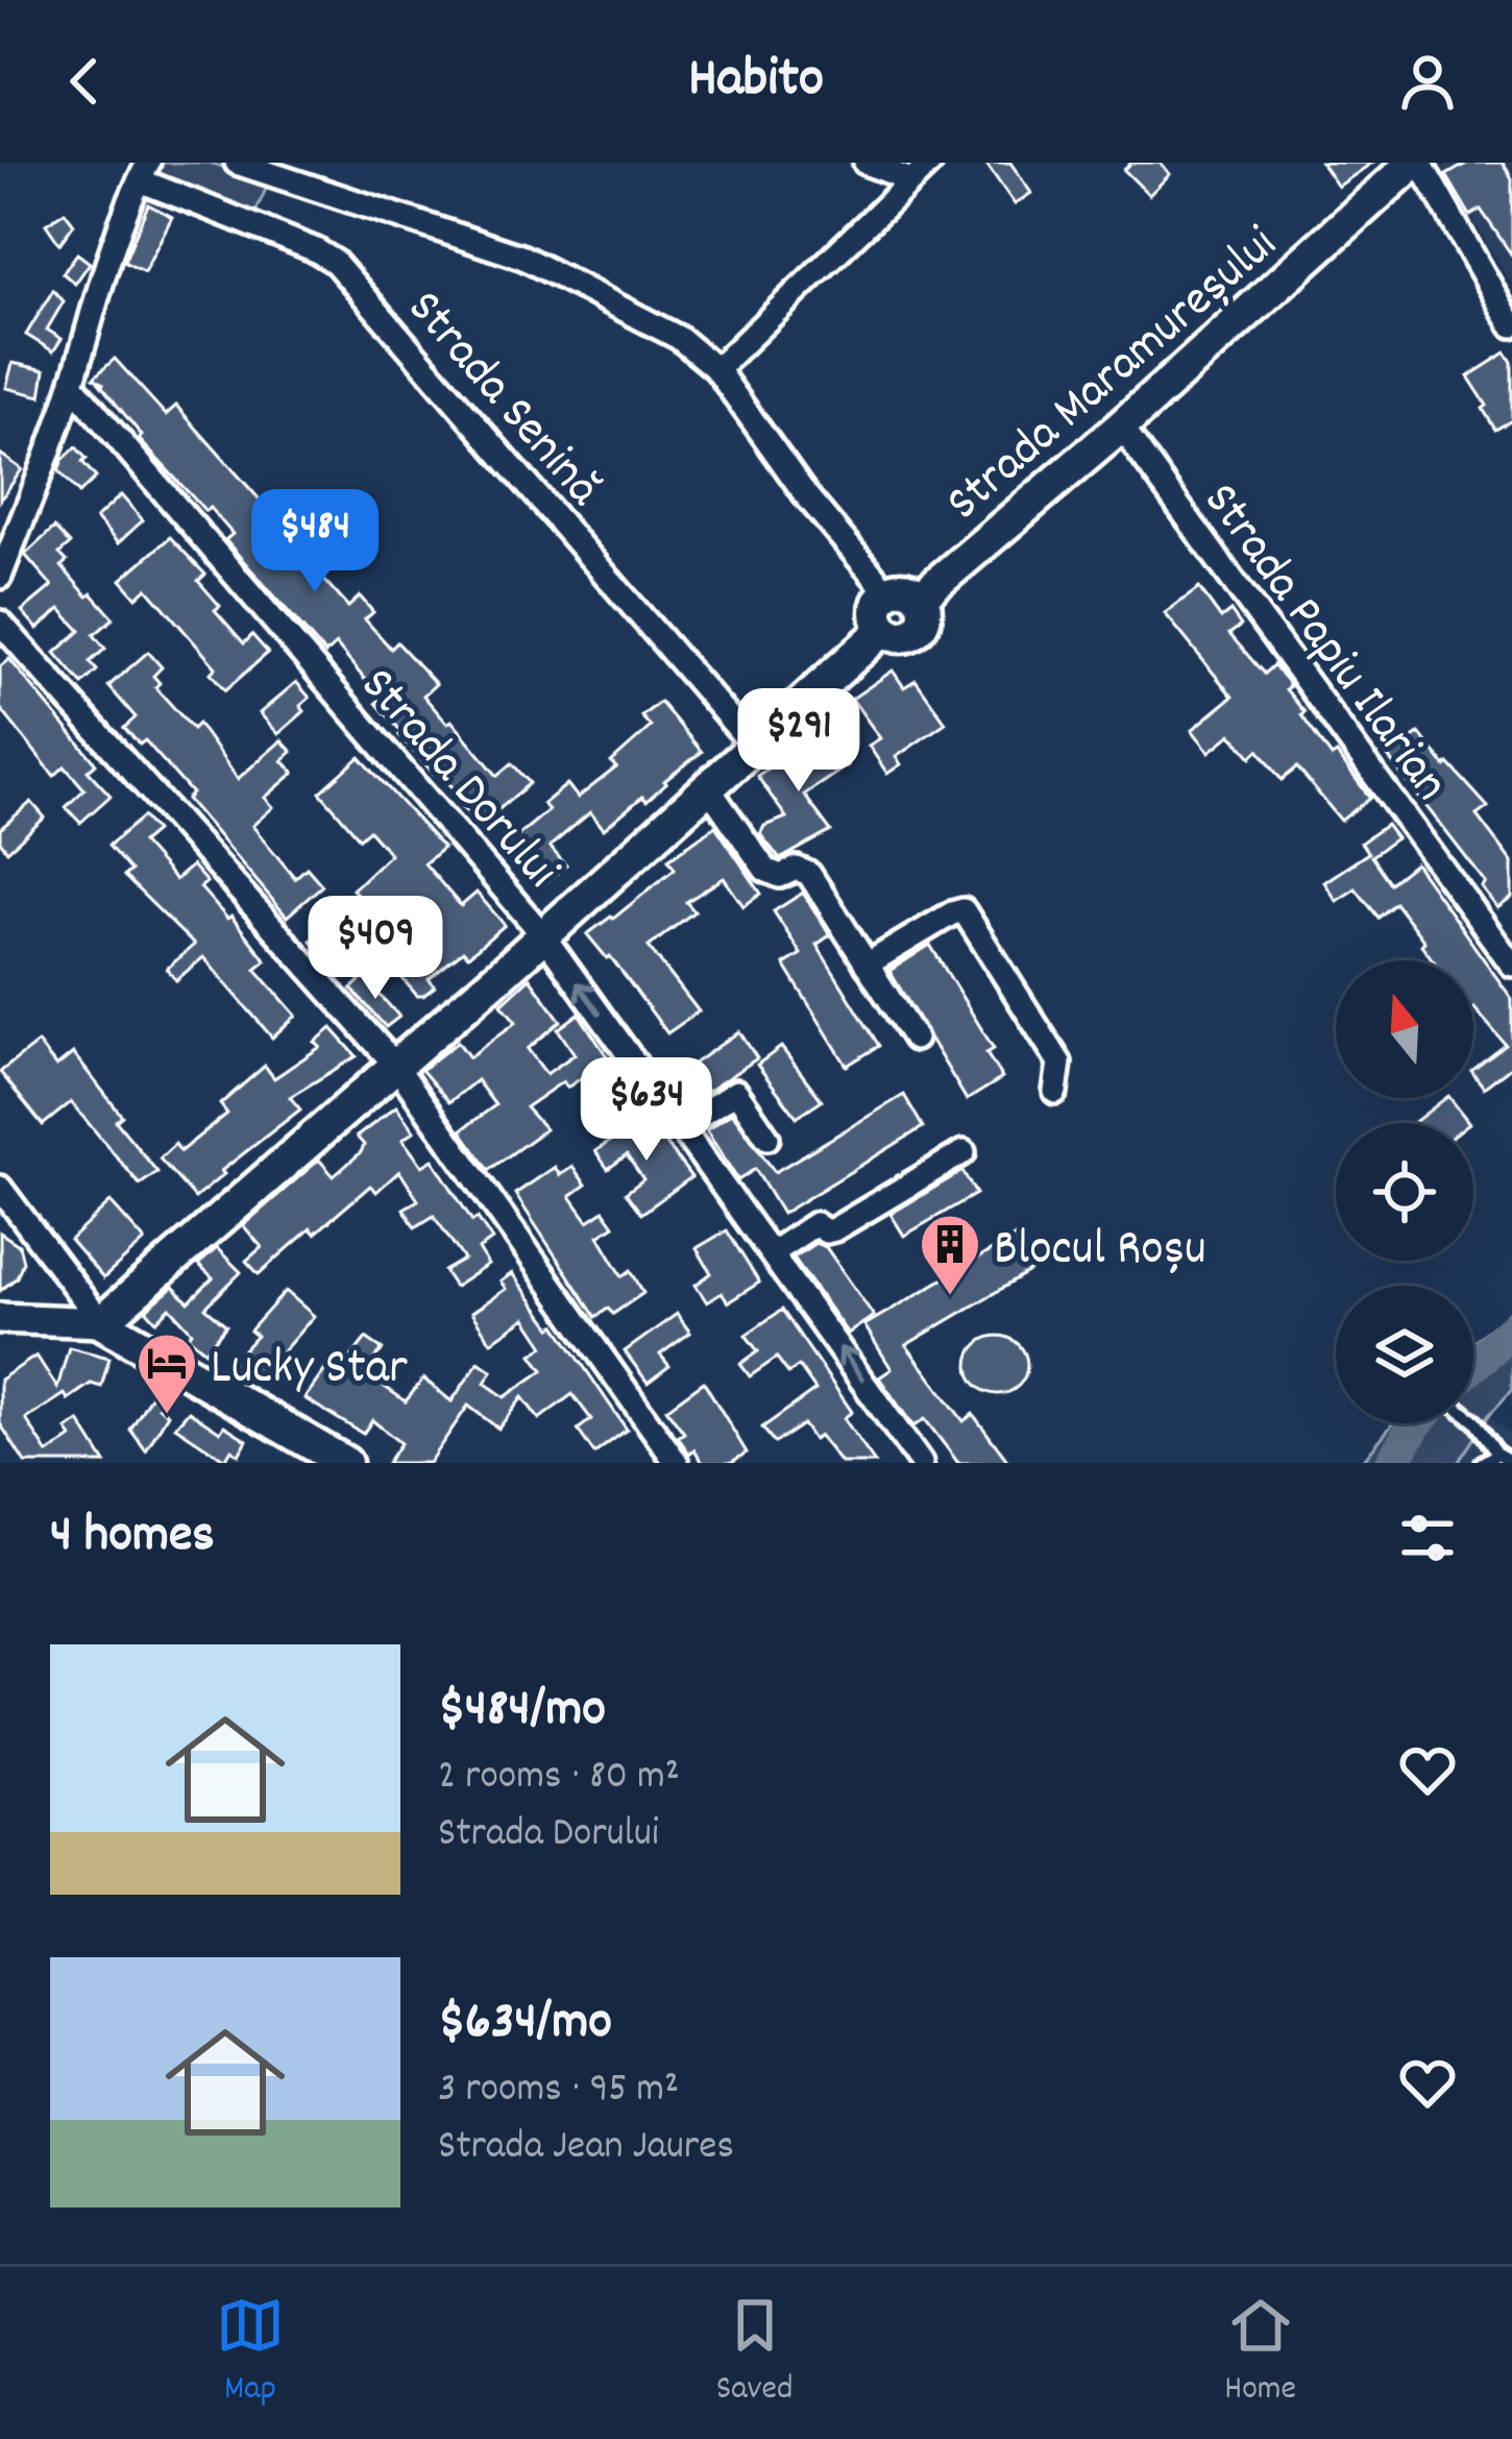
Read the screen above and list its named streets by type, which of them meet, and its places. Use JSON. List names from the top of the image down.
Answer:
{
  "streets": {
    "main road": ["Strada Maramureșului"],
    "street": ["Strada Senină", "Strada Papiu Ilarian", "Strada Dorului"]
  },
  "crossings": [
    ["Strada Maramureșului", "Strada Senină"],
    ["Strada Maramureșului", "Strada Papiu Ilarian"],
    ["Strada Maramureșului", "Strada Dorului"]
  ],
  "places": {
    "building": ["Blocul Roșu"],
    "hotel": ["Lucky Star"]
  },
  "north": "top",
  "page": {
    "header": "Habito",
    "price": [
      "$484",
      "$291",
      "$409",
      "$634"
    ],
    "heading": "4 homes",
    "list": [
      {
        "name": "$484/mo",
        "note": "2 rooms · 80 m² · Strada Dorului"
      },
      {
        "name": "$634/mo",
        "note": "3 rooms · 95 m² · Strada Jean Jaures"
      }
    ],
    "tabs": ["Map", "Saved", "Home"]
  }
}
